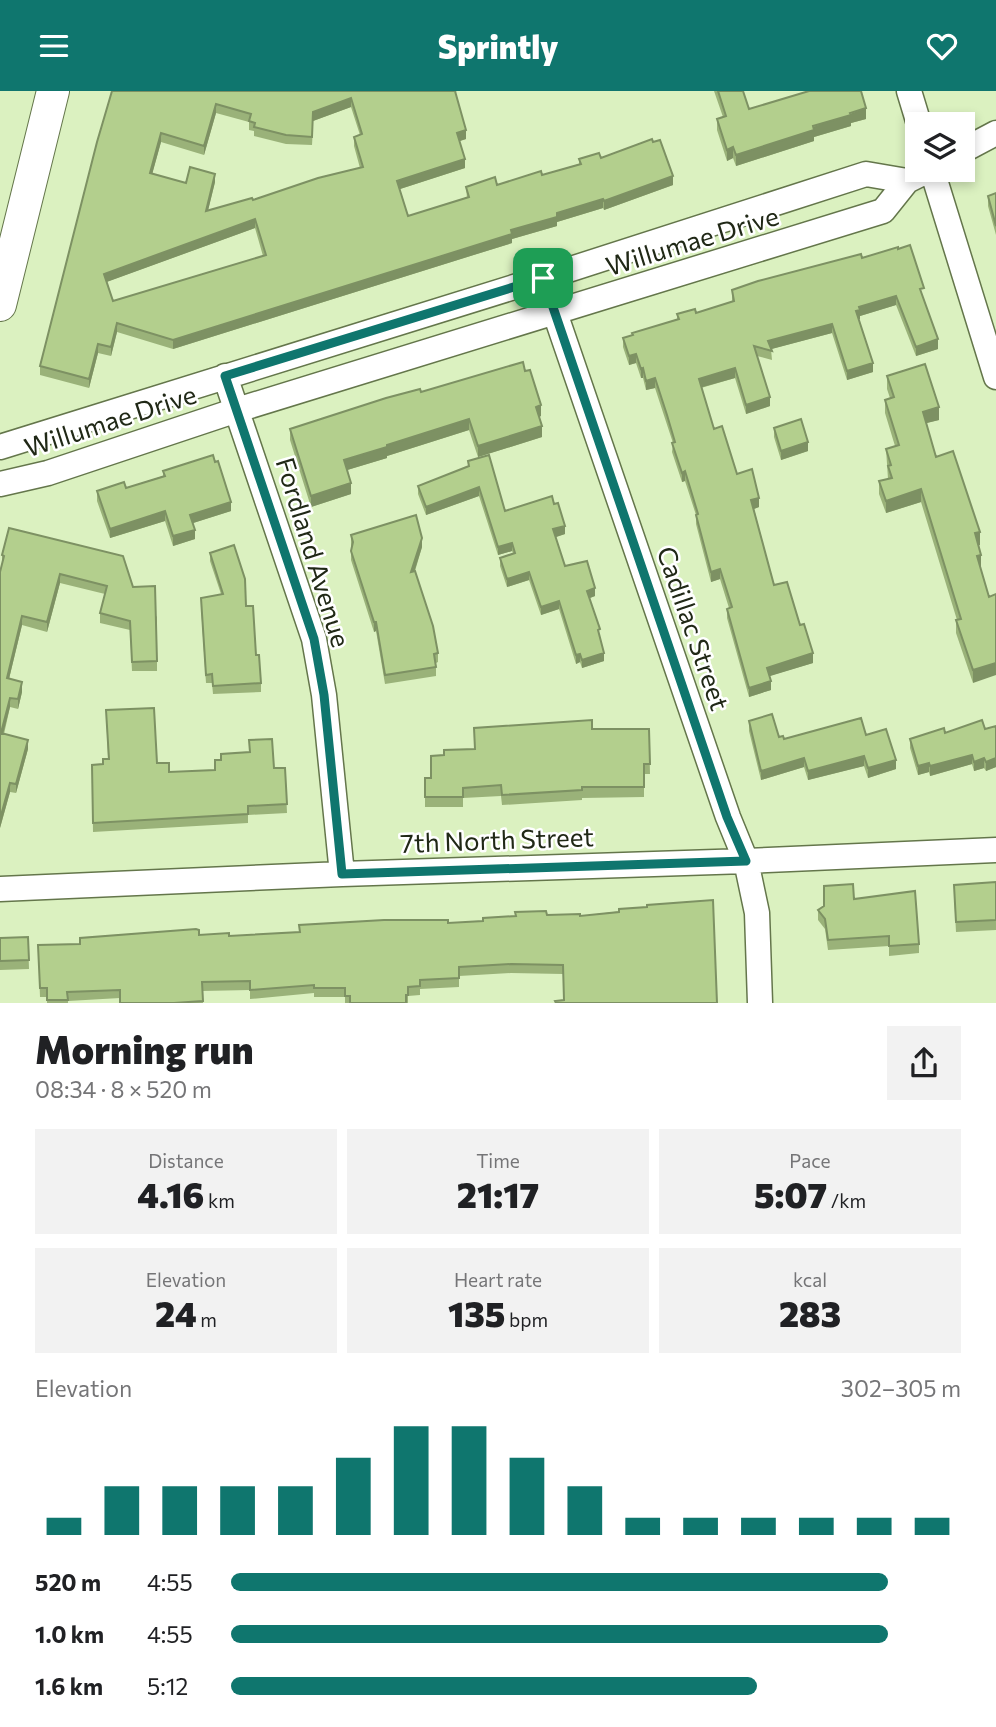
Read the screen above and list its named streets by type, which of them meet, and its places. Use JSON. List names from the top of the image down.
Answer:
{
  "streets": {
    "street": [
      "Willumae Drive",
      "Fordland Avenue",
      "Cadillac Street",
      "7th North Street"
    ]
  },
  "crossings": [
    ["Willumae Drive", "Fordland Avenue"],
    ["Willumae Drive", "Cadillac Street"],
    ["Fordland Avenue", "7th North Street"],
    ["Cadillac Street", "7th North Street"]
  ],
  "page": {
    "header": "Sprintly",
    "heading": ["Morning run", "08:34 · 8 × 520 m"],
    "stats": [
      ["Distance", "4.16 km"],
      ["Time", "21:17"],
      ["Pace", "5:07 /km"],
      ["Elevation", "24 m"],
      ["Heart rate", "135 bpm"],
      ["kcal", "283"]
    ],
    "chart": ["Elevation", "302–305 m"],
    "list": [
      {
        "name": "520 m",
        "note": "4:55"
      },
      {
        "name": "1.0 km",
        "note": "4:55"
      },
      {
        "name": "1.6 km",
        "note": "5:12"
      }
    ]
  }
}
